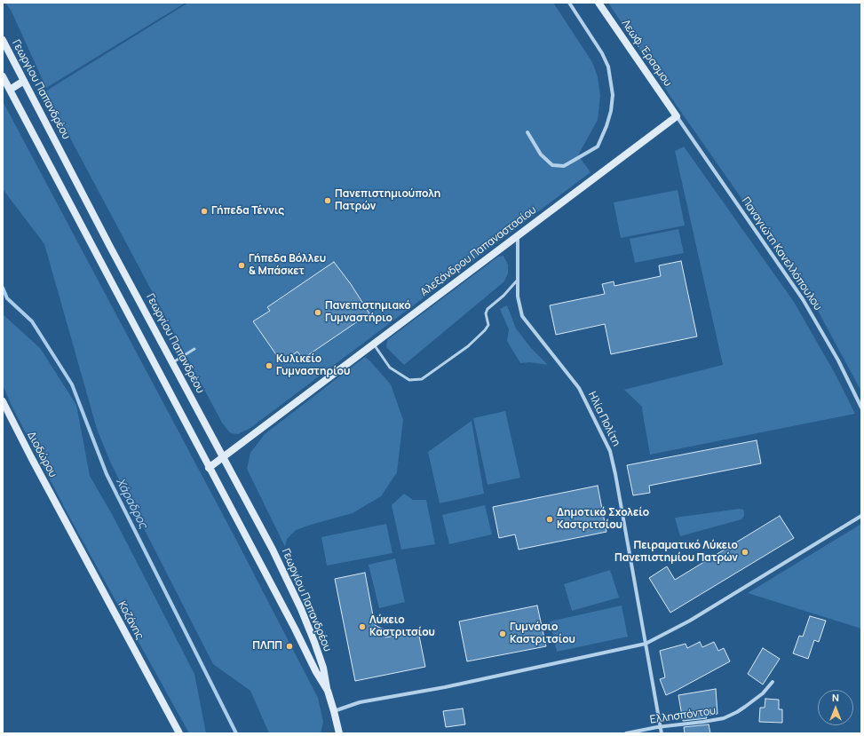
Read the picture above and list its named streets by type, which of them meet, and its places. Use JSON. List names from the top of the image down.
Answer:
{
  "streets": {
    "main road": [
      "Λεωφ. Έρασμου",
      "Γεωργίου Παπανδρέου",
      "Αλεξάνδρου Παπαναστασίου",
      "Διοδώρου",
      "Κοζάνης"
    ],
    "street": ["Παναγιώτη Κανελλόπουλου", "Ηλία Πολίτη", "Ελλησπόντου"]
  },
  "crossings": [
    ["Λεωφ. Έρασμου", "Αλεξάνδρου Παπαναστασίου"],
    ["Λεωφ. Έρασμου", "Παναγιώτη Κανελλόπουλου"],
    ["Γεωργίου Παπανδρέου", "Αλεξάνδρου Παπαναστασίου"],
    ["Αλεξάνδρου Παπαναστασίου", "Παναγιώτη Κανελλόπουλου"],
    ["Αλεξάνδρου Παπαναστασίου", "Ηλία Πολίτη"],
    ["Ηλία Πολίτη", "Ελλησπόντου"],
    ["Διοδώρου", "Κοζάνης"]
  ],
  "water": ["Χάραδρος"],
  "places": [
    "Πανεπιστημιούπολη Πατρών",
    "Γήπεδα Τέννις",
    "Γήπεδα Βόλλευ & Μπάσκετ",
    "Πανεπιστημιακό Γυμναστήριο",
    "Κυλικείο Γυμναστηρίου",
    "Δημοτικό Σχολείο Καστριτσίου",
    "Πειραματικό Λύκειο Πανεπιστημίου Πατρών",
    "Λύκειο Καστριτσίου",
    "Γυμνάσιο Καστριτσίου",
    "ΠΛΠΠ"
  ],
  "north": "top"
}
